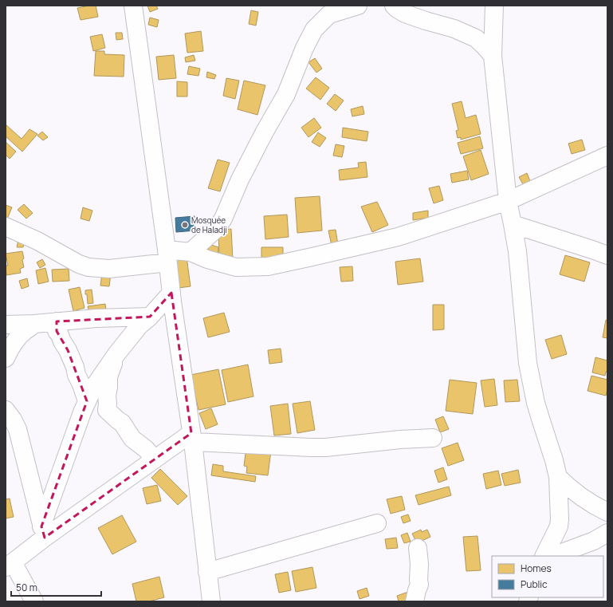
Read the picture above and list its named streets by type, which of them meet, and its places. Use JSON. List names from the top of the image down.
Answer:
{
  "places": ["Mosquée de Haladji"],
  "legend": ["Homes", "Public"],
  "scale_bar": "50 m"
}
